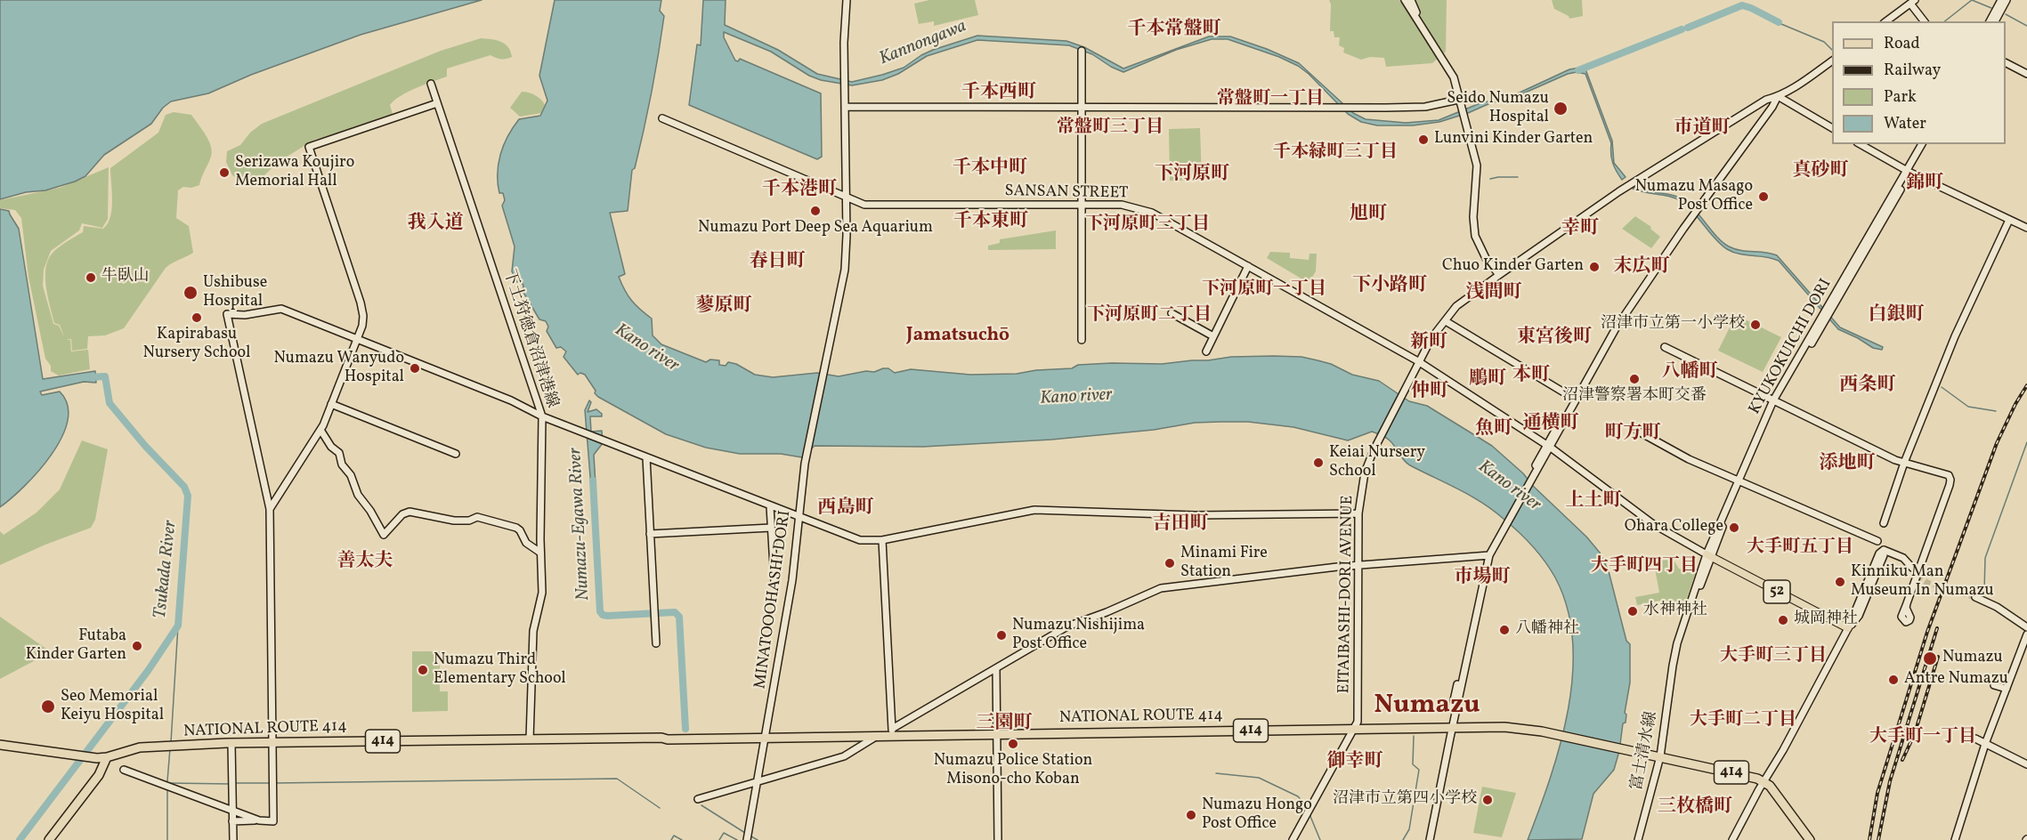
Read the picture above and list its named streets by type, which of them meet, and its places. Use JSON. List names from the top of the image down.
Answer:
{
  "streets": {
    "highway": ["NATIONAL ROUTE 414", "414"],
    "main road": ["52"],
    "street": [
      "SANSAN STREET",
      "下土狩徳倉沼津港線",
      "KYUKOKUICHI DORI",
      "EITAIBASHI-DORI AVENUE",
      "MINATOOOHASHI DORI",
      "富士清水線"
    ]
  },
  "crossings": [
    ["SANSAN STREET", "52"],
    ["SANSAN STREET", "EITAIBASHI-DORI AVENUE"],
    ["SANSAN STREET", "MINATOOOHASHI DORI"],
    ["SANSAN STREET", "富士清水線"],
    ["下土狩徳倉沼津港線", "NATIONAL ROUTE 414"],
    ["52", "富士清水線"],
    ["EITAIBASHI-DORI AVENUE", "NATIONAL ROUTE 414"],
    ["MINATOOOHASHI DORI", "NATIONAL ROUTE 414"],
    ["NATIONAL ROUTE 414", "414"],
    ["NATIONAL ROUTE 414", "富士清水線"],
    ["414", "富士清水線"]
  ],
  "districts": [
    "千本常盤町",
    "千本西町",
    "常盤町一丁目",
    "常盤町三丁目",
    "市道町",
    "千本緑町三丁目",
    "千本中町",
    "真砂町",
    "下河原町",
    "錦町",
    "千本港町",
    "旭町",
    "千本東町",
    "我入道",
    "下河原町三丁目",
    "幸町",
    "春日町",
    "末広町",
    "下小路町",
    "下河原町一丁目",
    "浅間町",
    "蓼原町",
    "下河原町二丁目",
    "白銀町",
    "Jamatsuchō",
    "東宮後町",
    "新町",
    "八幡町",
    "本町",
    "鵰町",
    "西条町",
    "仲町",
    "通横町",
    "魚町",
    "町方町",
    "添地町",
    "上土町",
    "西島町",
    "吉田町",
    "大手町五丁目",
    "善太夫",
    "大手町四丁目",
    "市場町",
    "大手町三丁目",
    "Numazu",
    "大手町二丁目",
    "三園町",
    "大手町一丁目",
    "御幸町",
    "三枚橋町"
  ],
  "water": [
    "Kannongawa",
    "Kano river",
    "Numazu-Egawa River",
    "Tsukada River"
  ],
  "places": [
    "Seido Numazu Hospital",
    "Lunvini Kinder Garten",
    "Serizawa Koujiro Memorial Hall",
    "Numazu Masago Post Office",
    "Numazu Port Deep Sea Aquarium",
    "Chuo Kinder Garten",
    "牛臥山",
    "Ushibuse Hospital",
    "Kapirabasu Nursery School",
    "沼津市立第一小学校",
    "Numazu Wanyudo Hospital",
    "沼津警察署本町交番",
    "Keiai Nursery School",
    "Ohara College",
    "Minami Fire Station",
    "Kinniku Man Museum In Numazu",
    "水神神社",
    "城岡神社",
    "八幡神社",
    "Numazu Nishijima Post Office",
    "Futaba Kinder Garten",
    "Numazu",
    "Numazu Third Elementary School",
    "Antre Numazu",
    "Seo Memorial Keiyu Hospital",
    "Numazu Police Station Misono-cho Koban",
    "沼津市立第四小学校",
    "Numazu Hongo Post Office"
  ],
  "legend": [
    "Road",
    "Railway",
    "Park",
    "Water"
  ]
}
